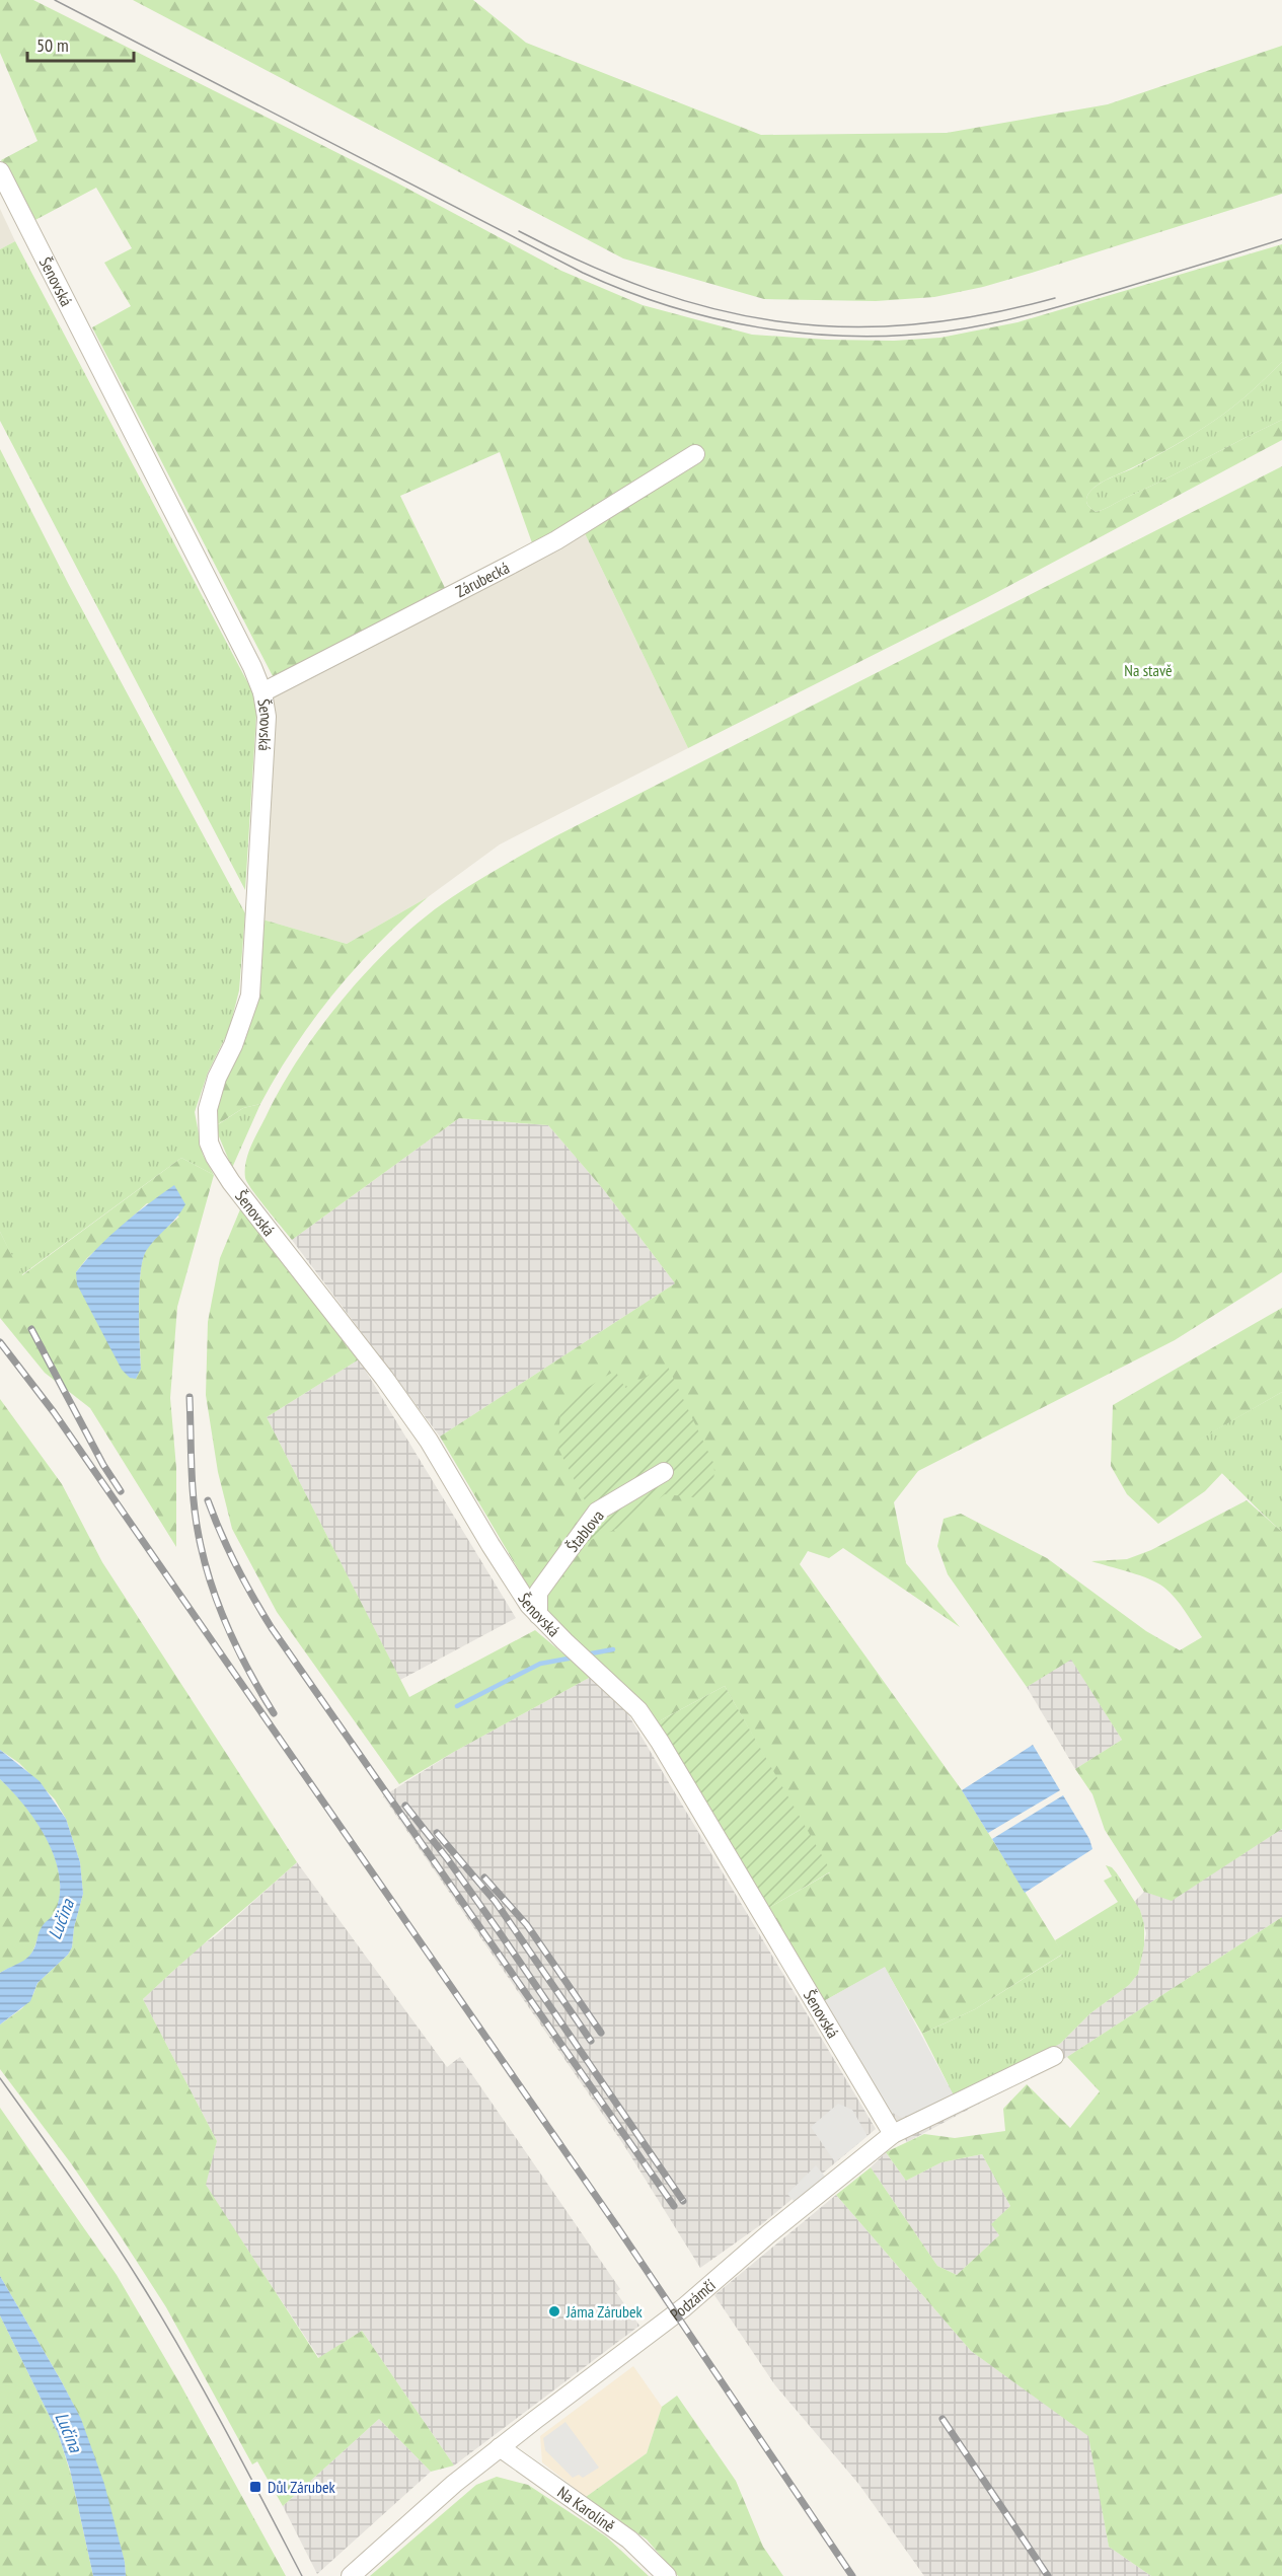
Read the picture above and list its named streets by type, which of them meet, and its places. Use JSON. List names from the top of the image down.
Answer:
{
  "streets": {
    "street": [
      "Šenovská",
      "Zárubecká",
      "Štablova",
      "Podzámčí",
      "Na Karolíně"
    ]
  },
  "crossings": [
    ["Šenovská", "Zárubecká"],
    ["Šenovská", "Štablova"],
    ["Šenovská", "Podzámčí"],
    ["Podzámčí", "Na Karolíně"]
  ],
  "water": ["Lučina"],
  "parks": ["Na stavě"],
  "places": {
    "other": ["Jáma Zárubek"],
    "transit": ["Důl Zárubek"]
  },
  "scale_bar": "50 m"
}
